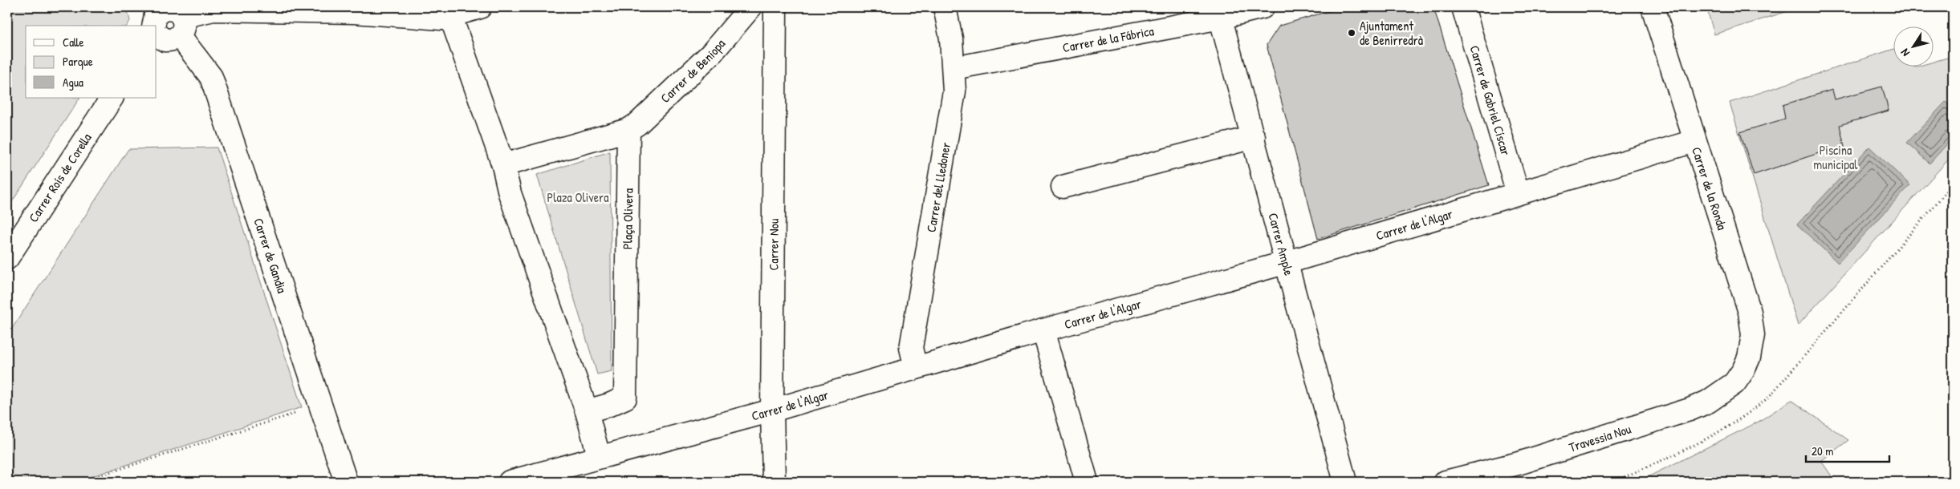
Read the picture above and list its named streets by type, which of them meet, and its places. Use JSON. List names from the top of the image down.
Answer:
{
  "streets": {
    "street": [
      "Carrer de la Fábrica",
      "Carrer de Beniopa",
      "Carrer de Gabriel Císcar",
      "Carrer Roís de Corella",
      "Carrer del Lledoner",
      "Carrer de la Ronda",
      "Plaça Olivera",
      "Carrer de l'Algar",
      "Carrer Nou",
      "Carrer Ample",
      "Carrer de Gandia",
      "Travessia Nou"
    ]
  },
  "crossings": [
    ["Carrer de la Fábrica", "Carrer del Lledoner"],
    ["Carrer de la Fábrica", "Carrer Ample"],
    ["Carrer de Beniopa", "Plaça Olivera"],
    ["Carrer de Gabriel Císcar", "Carrer de l'Algar"],
    ["Carrer del Lledoner", "Carrer de l'Algar"],
    ["Carrer de la Ronda", "Carrer de l'Algar"],
    ["Carrer de la Ronda", "Travessia Nou"],
    ["Carrer de l'Algar", "Carrer Nou"],
    ["Carrer de l'Algar", "Carrer Ample"]
  ],
  "parks": ["Piscina municipal", "Plaza Olivera"],
  "places": ["Ajuntament de Benirredrà"],
  "legend": ["Calle", "Parque", "Agua"],
  "scale_bar": "20 m",
  "north": "bottom left"
}
